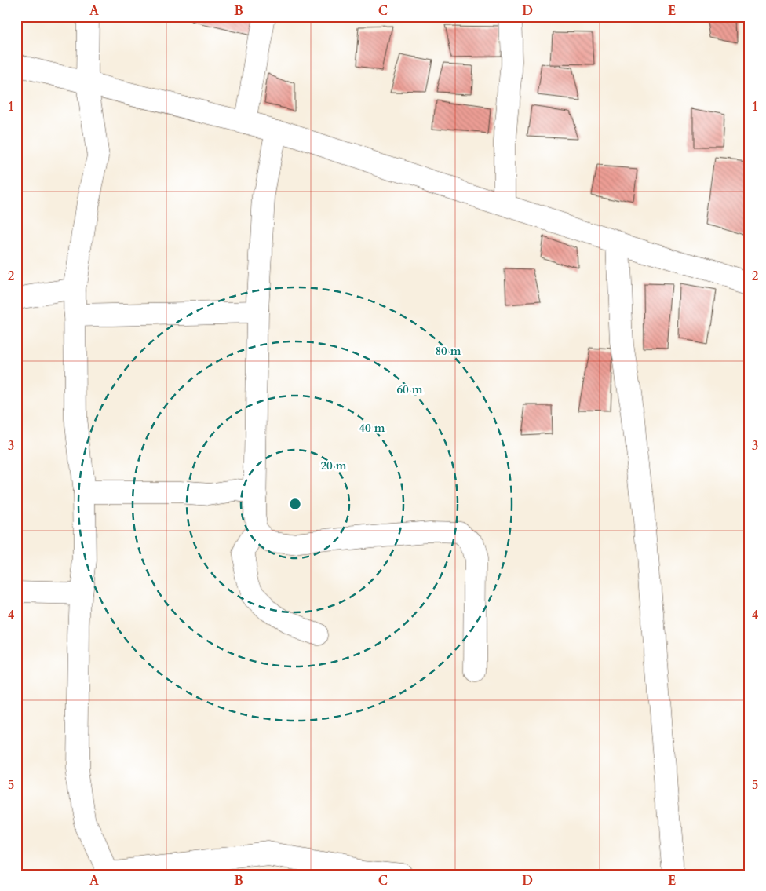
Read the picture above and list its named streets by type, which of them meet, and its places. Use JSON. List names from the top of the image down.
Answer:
{
  "grid": {
    "columns": [
      "A",
      "B",
      "C",
      "D",
      "E"
    ],
    "rows": [
      "1",
      "2",
      "3",
      "4",
      "5"
    ]
  },
  "rings": [
    "80 m",
    "60 m",
    "40 m",
    "20 m"
  ]
}
